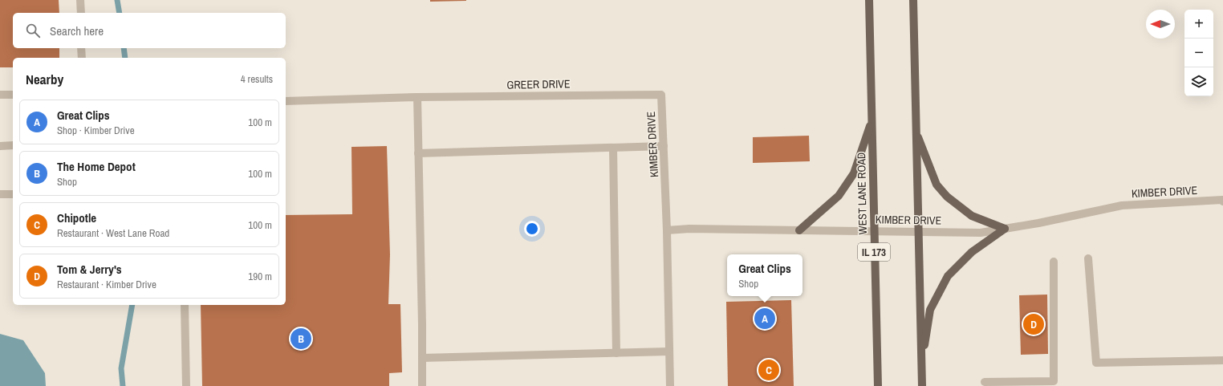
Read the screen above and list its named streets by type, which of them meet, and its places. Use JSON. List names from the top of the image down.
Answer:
{
  "streets": {
    "main road": ["WEST LANE ROAD", "IL 173"],
    "street": ["GREER DRIVE", "KIMBER DRIVE"]
  },
  "crossings": [
    ["GREER DRIVE", "KIMBER DRIVE"],
    ["KIMBER DRIVE", "WEST LANE ROAD"]
  ],
  "north": "left",
  "page": {
    "map_buttons": ["+", "−"],
    "search": "Search here",
    "heading": ["Nearby", "4 results"],
    "list": [
      {
        "mark": "A",
        "name": "Great Clips",
        "note": "Shop · Kimber Drive",
        "value": "100 m"
      },
      {
        "mark": "B",
        "name": "The Home Depot",
        "note": "Shop",
        "value": "100 m"
      },
      {
        "mark": "C",
        "name": "Chipotle",
        "note": "Restaurant · West Lane Road",
        "value": "100 m"
      },
      {
        "mark": "D",
        "name": "Tom & Jerry's",
        "note": "Restaurant · Kimber Drive",
        "value": "190 m"
      }
    ],
    "popup": ["Great Clips", "Shop"],
    "pins": [
      "A",
      "D",
      "B",
      "C"
    ]
  }
}
